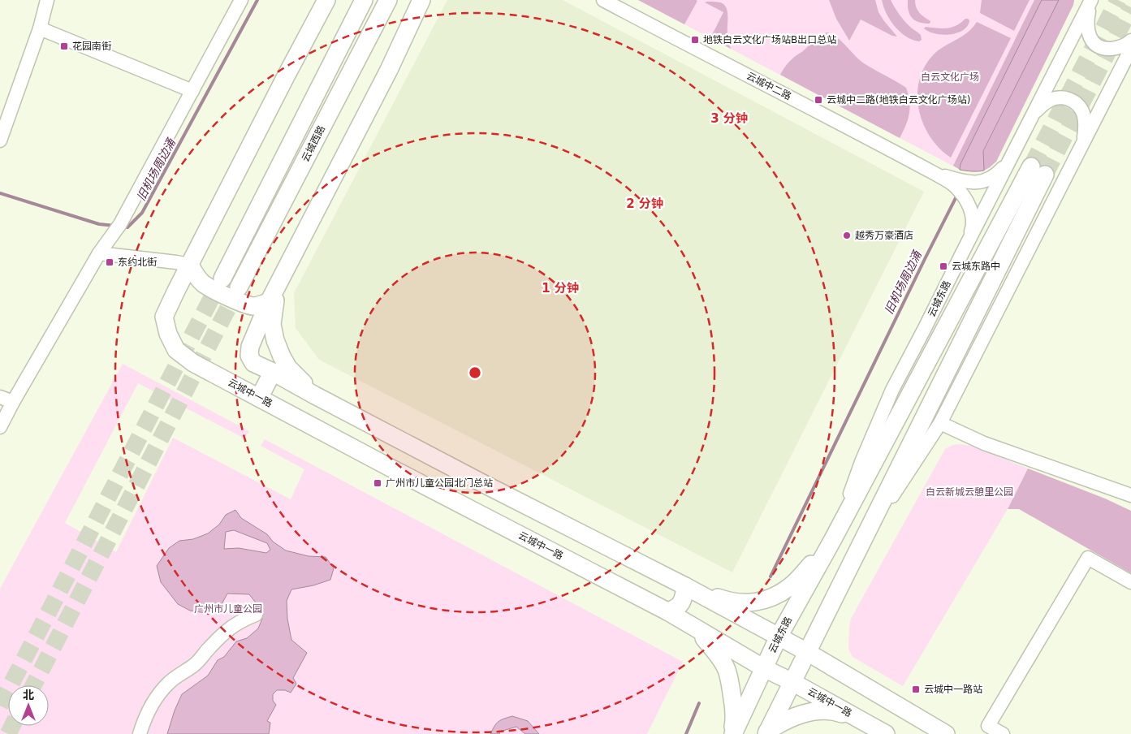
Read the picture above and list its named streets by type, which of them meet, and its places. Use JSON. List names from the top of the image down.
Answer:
{
  "streets": {
    "main road": ["云城西路", "云城东路", "云城中一路"],
    "street": ["云城中二路"]
  },
  "crossings": [
    ["云城东路", "云城中一路"]
  ],
  "water": ["旧机场周边涌"],
  "parks": ["白云文化广场", "白云新城云憩里公园", "广州市儿童公园"],
  "places": {
    "transit": [
      "地铁白云文化广场站B出口总站",
      "花园南街",
      "云城中二路(地铁白云文化广场站)",
      "东约北街",
      "云城东路中",
      "广州市儿童公园北门总站",
      "云城中一路站"
    ],
    "other": ["越秀万豪酒店"]
  },
  "north": "top",
  "rings": ["3 分钟", "2 分钟", "1 分钟"]
}
